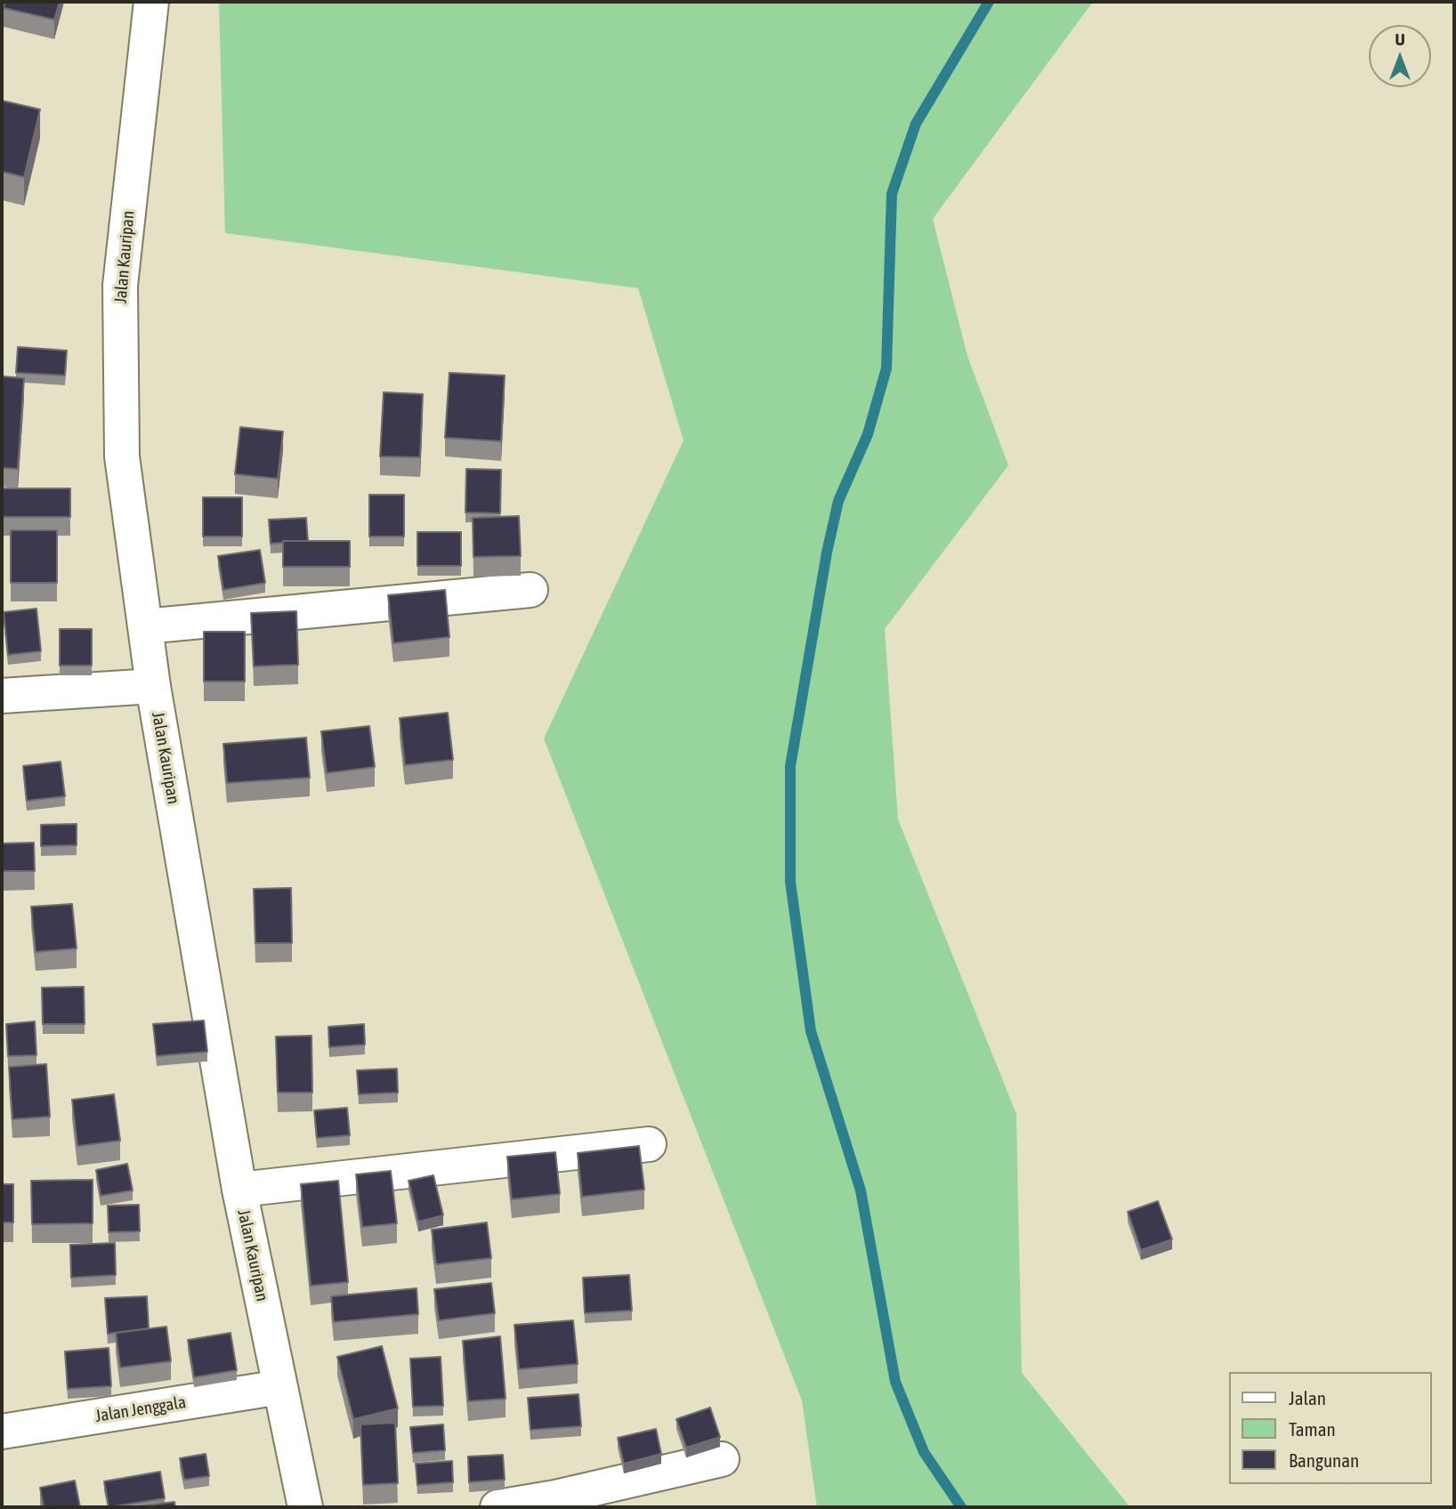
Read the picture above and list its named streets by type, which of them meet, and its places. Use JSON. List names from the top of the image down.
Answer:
{
  "streets": {
    "street": ["Jalan Kauripan", "Jalan Jenggala"]
  },
  "crossings": [
    ["Jalan Kauripan", "Jalan Jenggala"]
  ],
  "legend": ["Jalan", "Taman", "Bangunan"],
  "north": "top"
}
